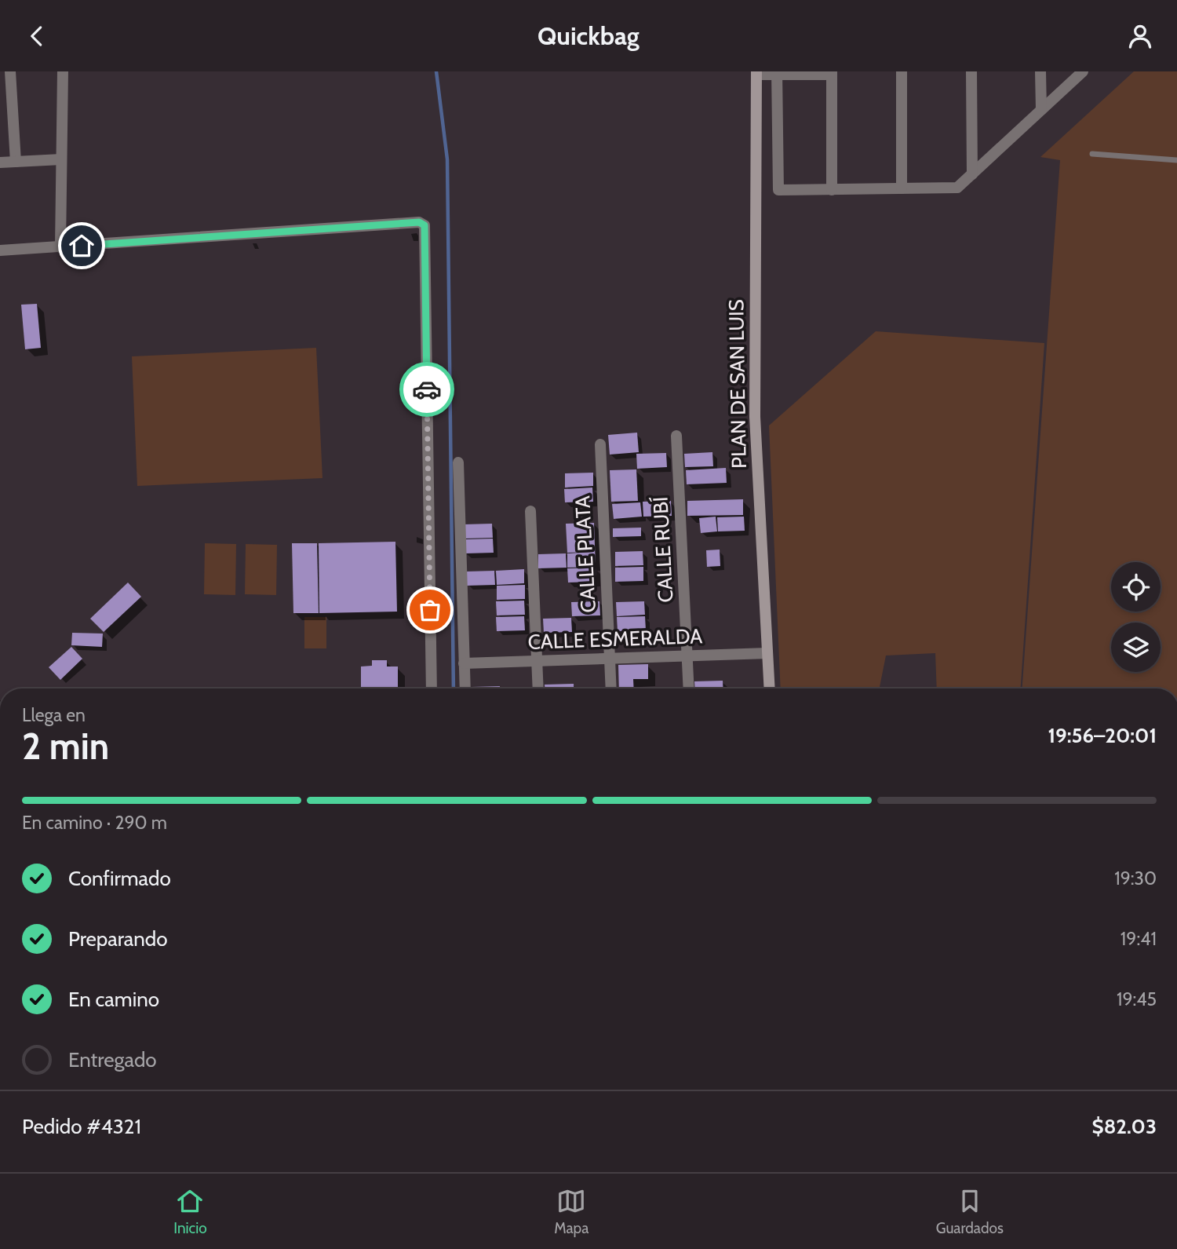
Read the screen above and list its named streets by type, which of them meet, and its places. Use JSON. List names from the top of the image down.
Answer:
{
  "streets": {
    "street": [
      "PLAN DE SAN LUIS",
      "CALLE RUBÍ",
      "CALLE PLATA",
      "CALLE ESMERALDA"
    ]
  },
  "crossings": [
    ["PLAN DE SAN LUIS", "CALLE ESMERALDA"],
    ["CALLE RUBÍ", "CALLE ESMERALDA"],
    ["CALLE PLATA", "CALLE ESMERALDA"]
  ],
  "page": {
    "header": "Quickbag",
    "heading": ["2 min", "Llega en", "19:56–20:01"],
    "panel": ["Pedido #4321", "$82.03"],
    "bar": "En camino · 290 m",
    "list": [
      ["Confirmado", "19:30"],
      ["Preparando", "19:41"],
      ["En camino", "19:45"],
      "Entregado"
    ],
    "tabs": ["Inicio", "Mapa", "Guardados"]
  }
}
